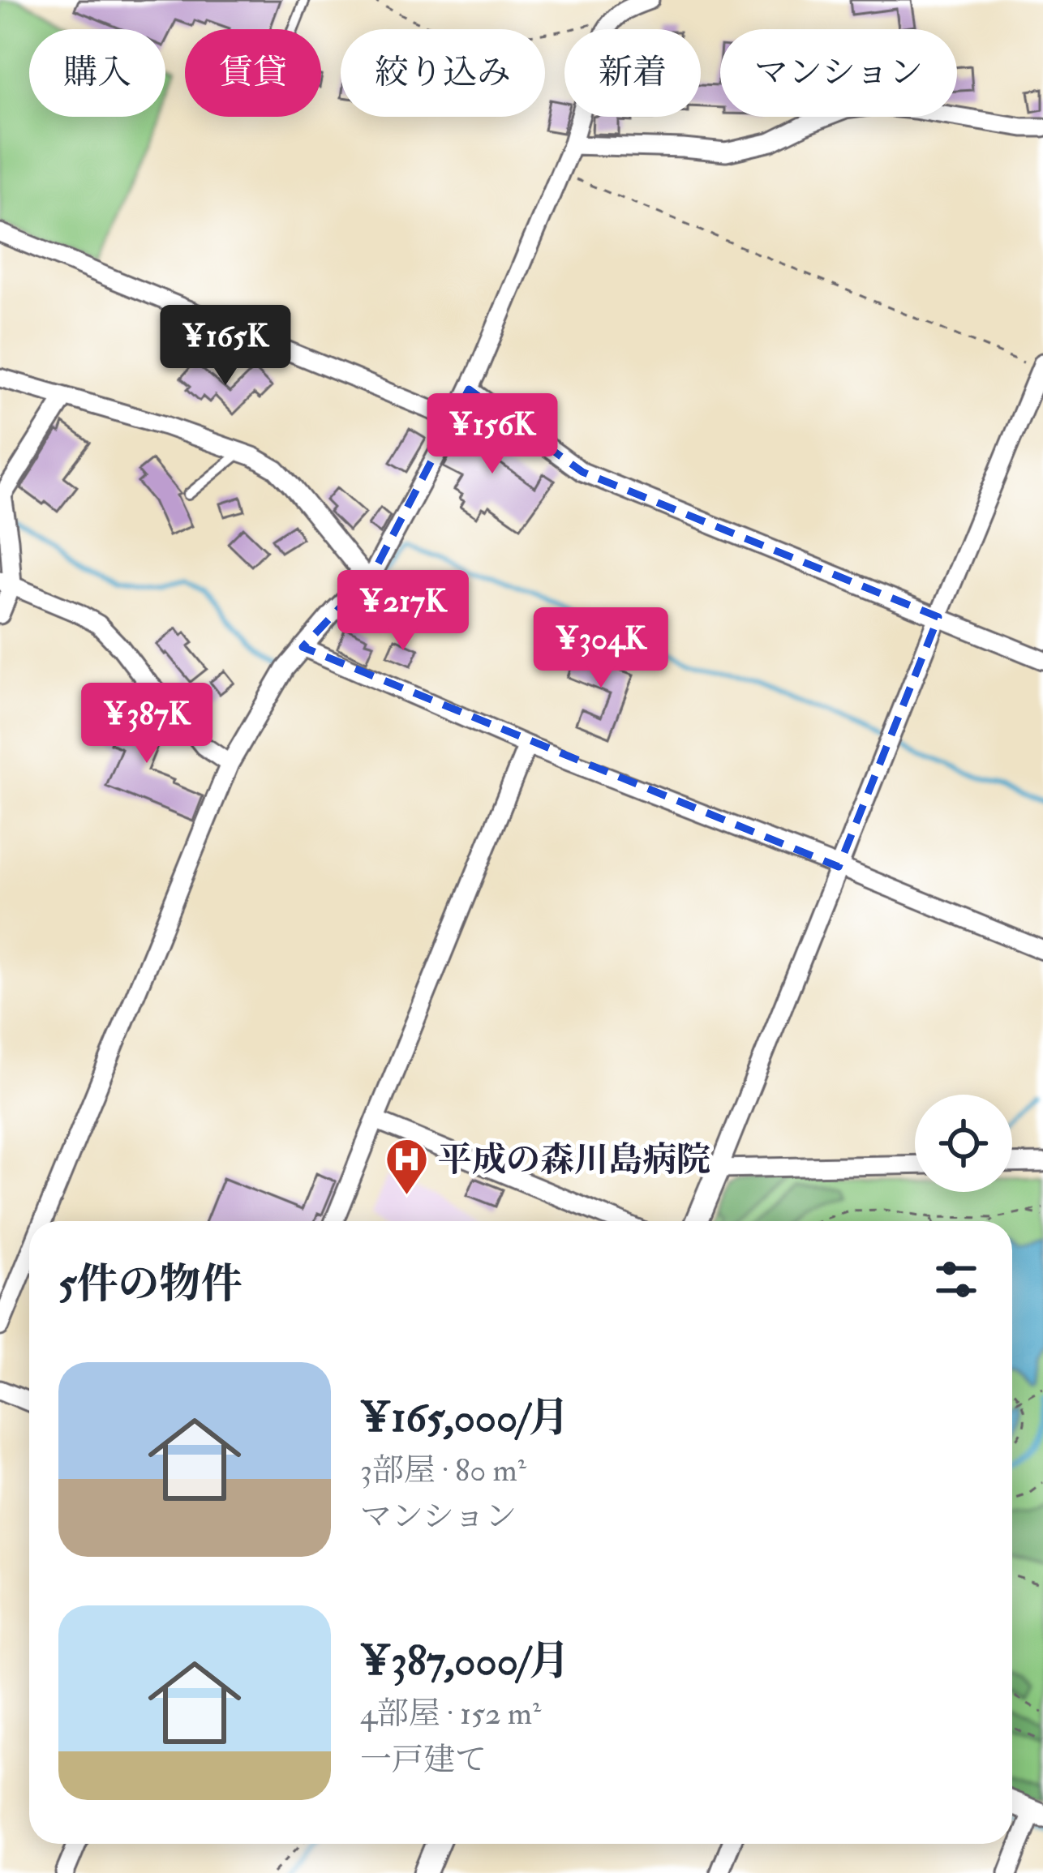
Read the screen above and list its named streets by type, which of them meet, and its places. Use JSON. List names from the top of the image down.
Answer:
{
  "places": {
    "hospital": ["平成の森川島病院"]
  },
  "page": {
    "chip": [
      "購入",
      "賃貸",
      "絞り込み",
      "新着",
      "マンション"
    ],
    "price": [
      "¥165K",
      "¥156K",
      "¥217K",
      "¥304K",
      "¥387K"
    ],
    "heading": "5件の物件",
    "list": [
      {
        "name": "¥165,000/月",
        "note": "3部屋 · 80 m² · マンション"
      },
      {
        "name": "¥387,000/月",
        "note": "4部屋 · 152 m² · 一戸建て"
      }
    ]
  }
}
